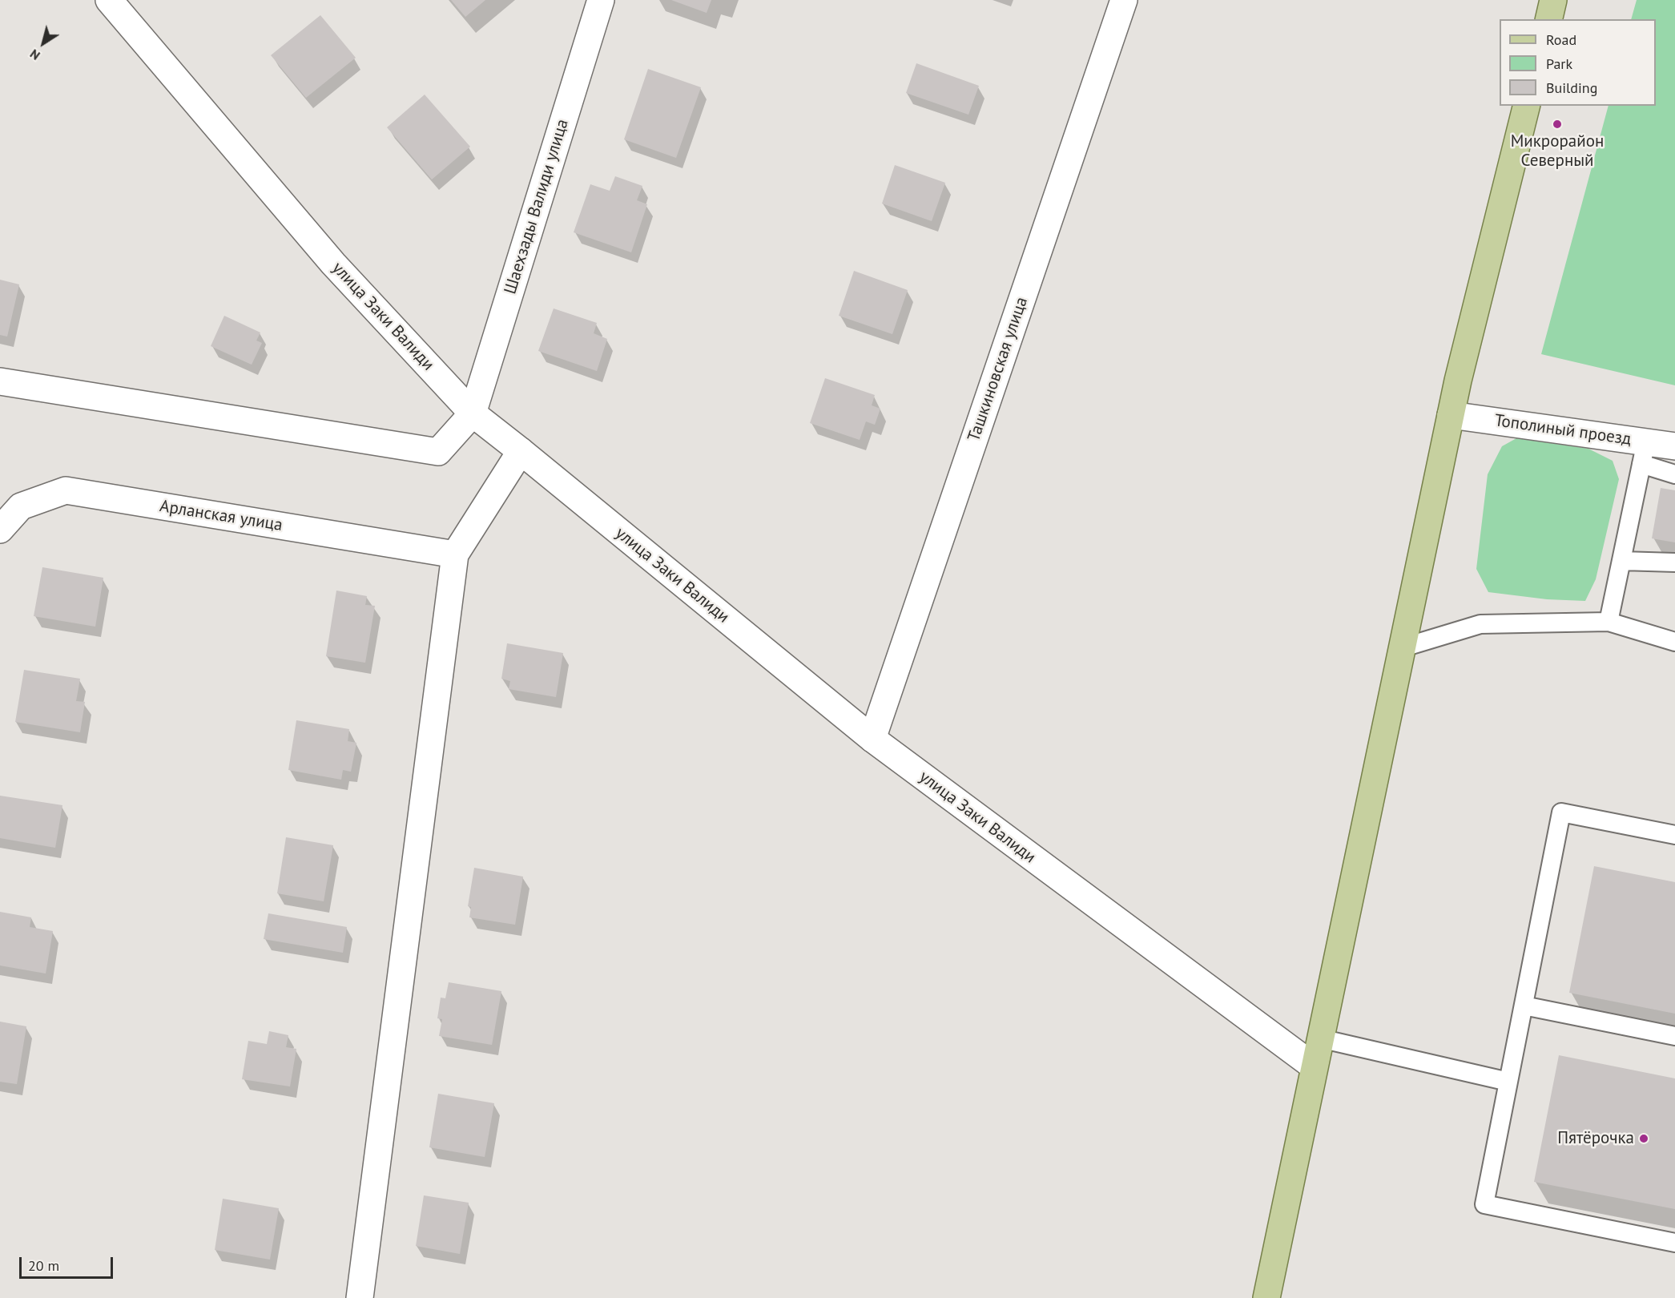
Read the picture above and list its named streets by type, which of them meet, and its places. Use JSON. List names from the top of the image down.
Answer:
{
  "streets": {
    "street": [
      "Шаехзады Валиди улица",
      "улица Заки Валиди",
      "Ташкиновская улица",
      "Тополиный проезд",
      "Арланская улица"
    ]
  },
  "crossings": [
    ["Шаехзады Валиди улица", "улица Заки Валиди"],
    ["улица Заки Валиди", "Ташкиновская улица"]
  ],
  "places": ["Микрорайон Северный", "Пятёрочка"],
  "legend": ["Road", "Park", "Building"],
  "scale_bar": "20 m",
  "north": "bottom left"
}
